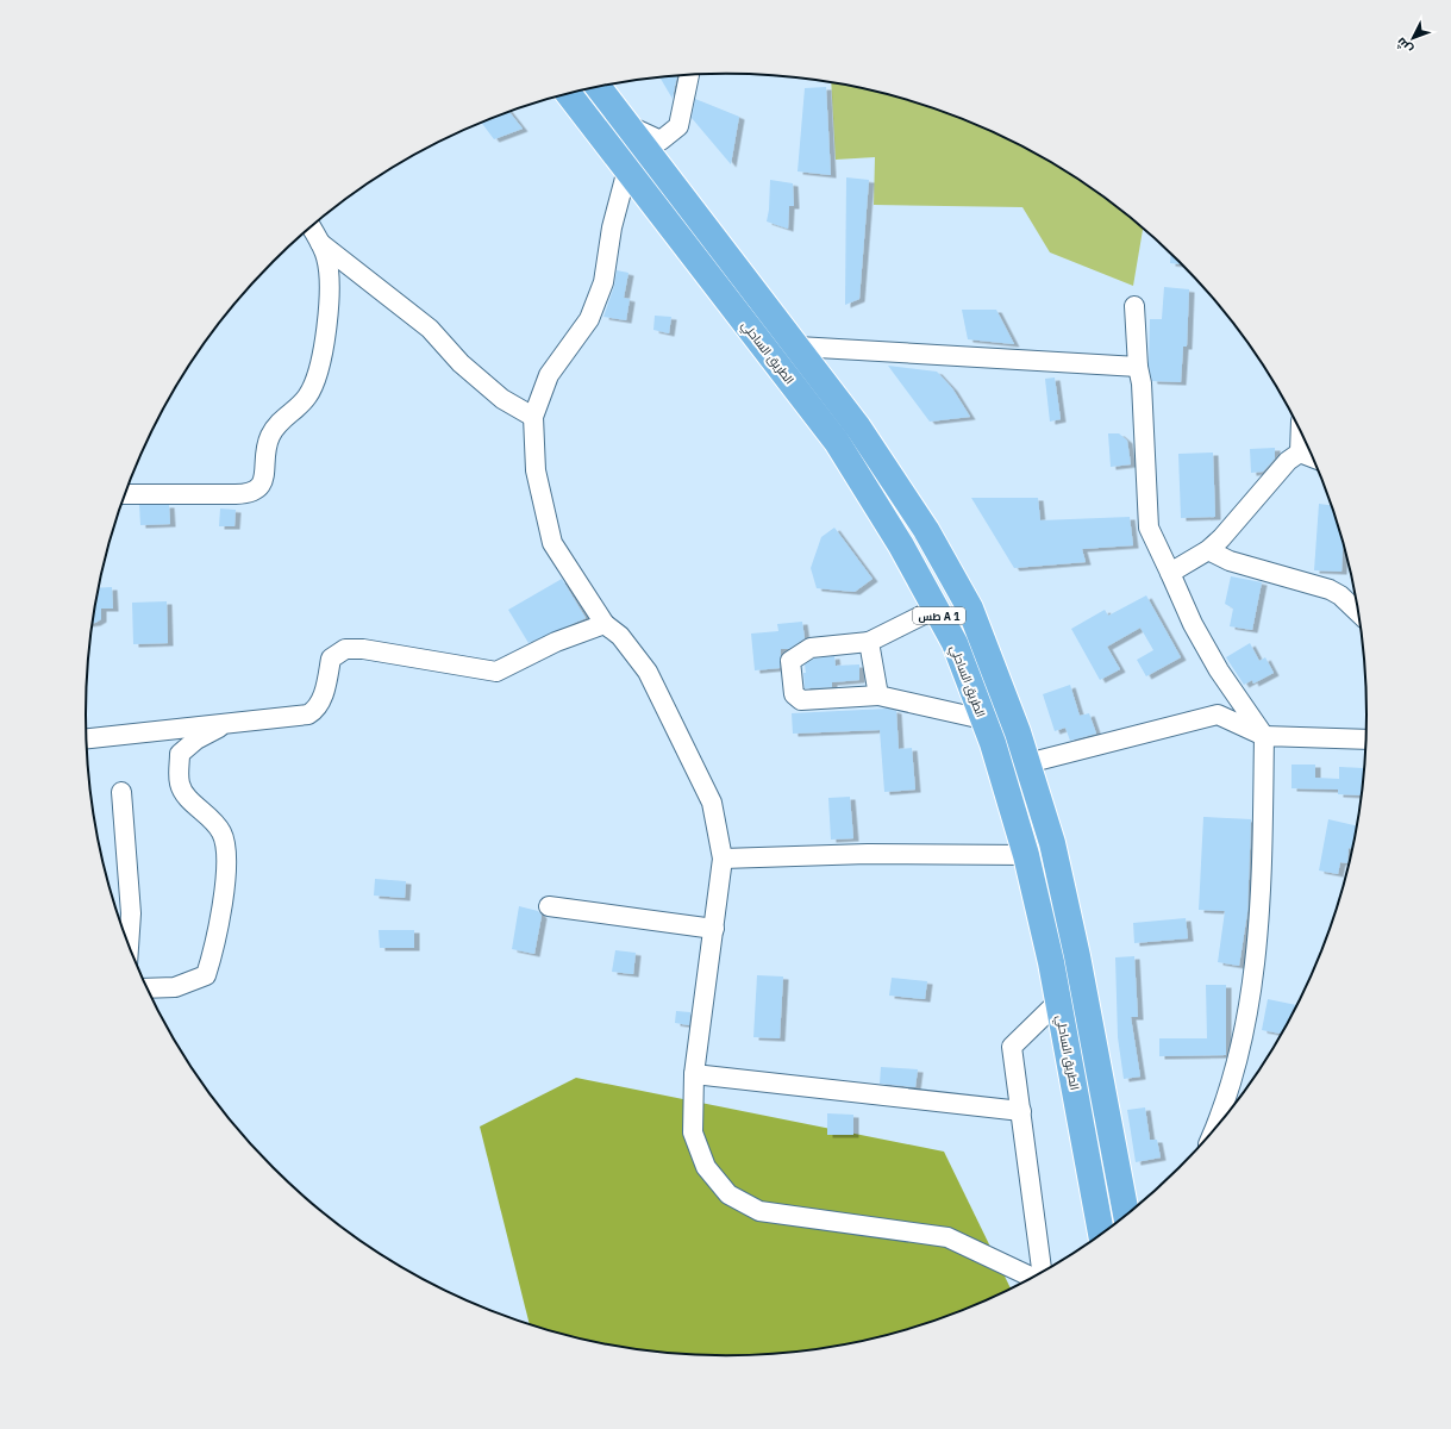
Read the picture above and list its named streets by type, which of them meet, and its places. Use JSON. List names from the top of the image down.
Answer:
{
  "streets": {
    "highway": ["الطريق الساحلي", "طس A 1"]
  },
  "north": "bottom left"
}
